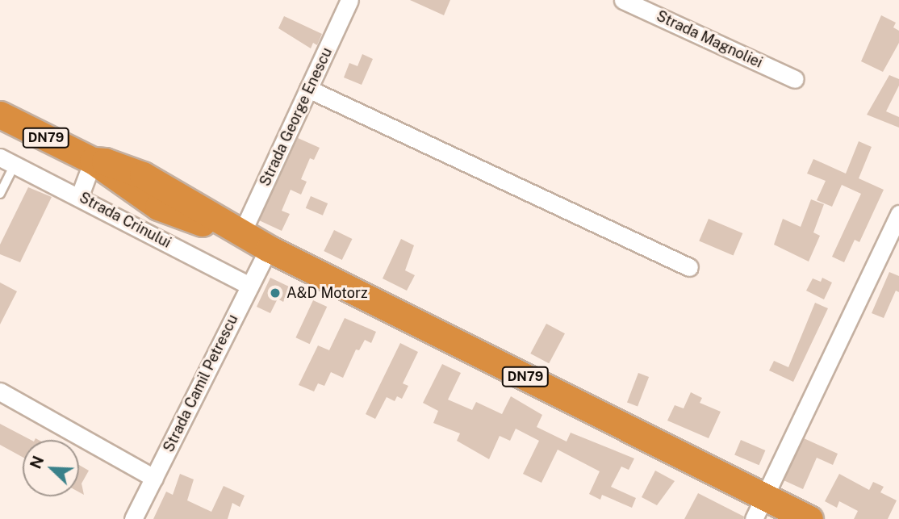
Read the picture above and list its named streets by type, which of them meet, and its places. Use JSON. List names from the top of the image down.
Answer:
{
  "streets": {
    "highway": ["DN79"],
    "street": [
      "Strada Magnoliei",
      "Strada George Enescu",
      "Strada Crinului",
      "Strada Camil Petrescu"
    ]
  },
  "crossings": [
    ["Strada George Enescu", "DN79"],
    ["DN79", "Strada Camil Petrescu"],
    ["Strada Crinului", "Strada Camil Petrescu"]
  ],
  "places": ["A&D Motorz"],
  "north": "top left"
}
